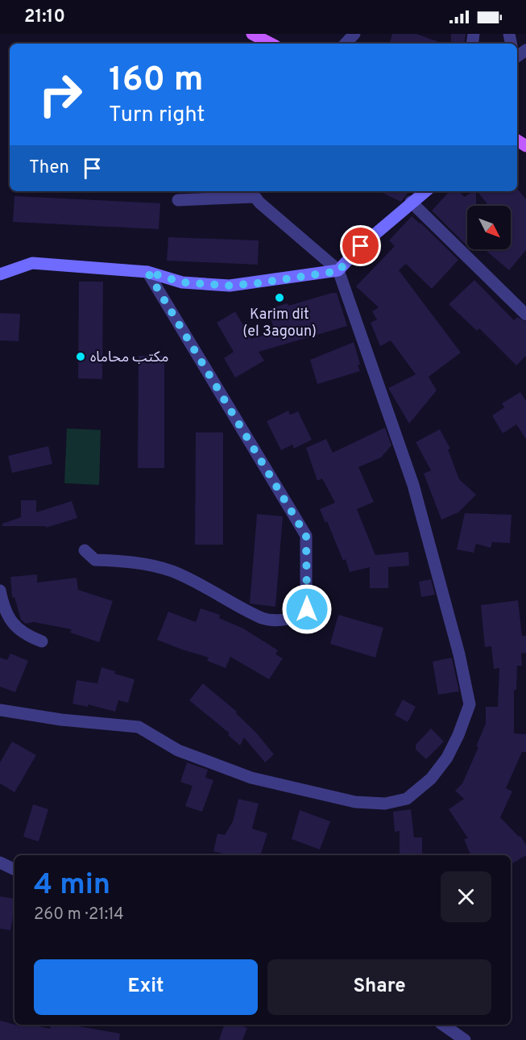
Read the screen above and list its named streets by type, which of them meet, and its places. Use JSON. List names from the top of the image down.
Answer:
{
  "places": ["Karim dit (el 3agoun)", "مكتب محاماه"],
  "north": "bottom right",
  "page": {
    "status": "21:10",
    "turn": ["160 m", "Turn right"],
    "then": "Then",
    "heading": ["4 min", "260 m · 21:14"],
    "buttons": ["Exit", "Share"]
  }
}
